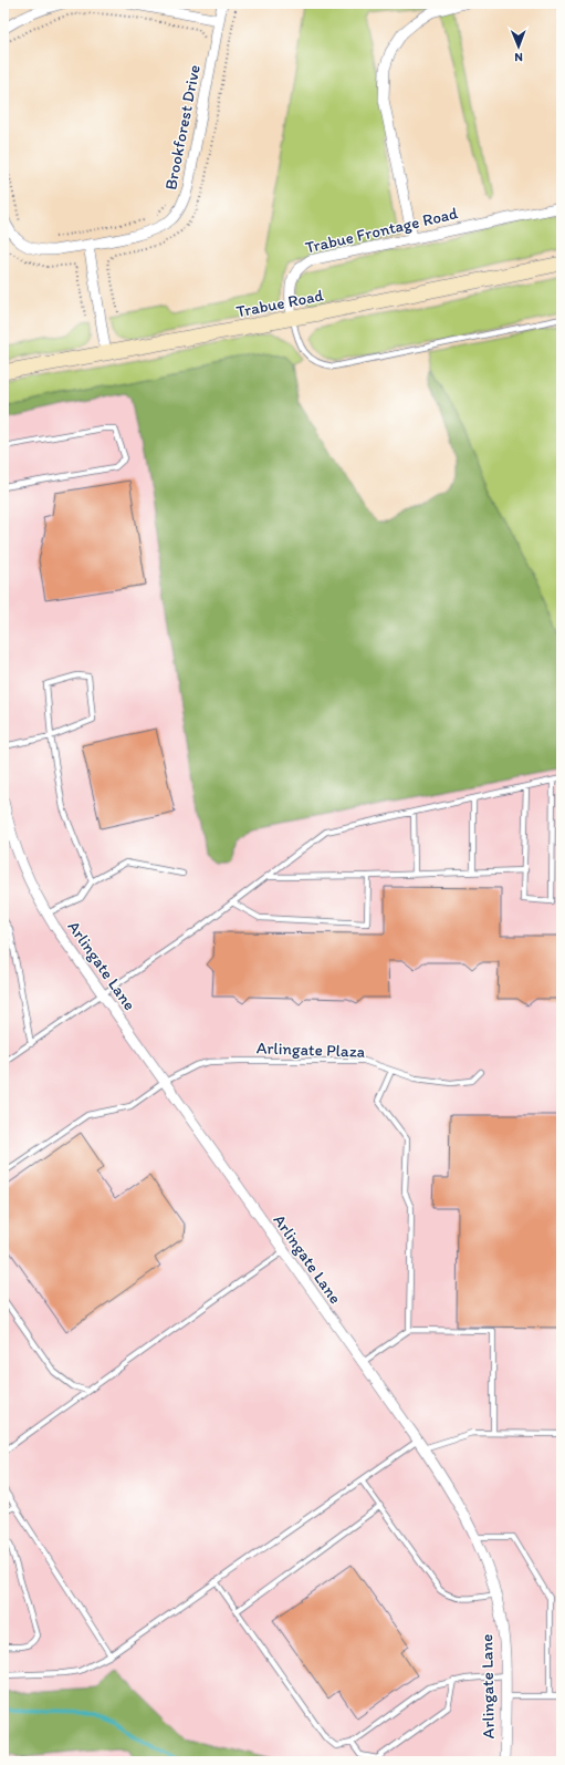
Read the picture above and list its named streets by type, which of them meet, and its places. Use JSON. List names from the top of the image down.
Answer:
{
  "streets": {
    "main road": ["Trabue Road"],
    "street": ["Brookforest Drive", "Trabue Frontage Road", "Arlingate Lane"],
    "lane": ["Arlingate Plaza"]
  },
  "crossings": [
    ["Trabue Frontage Road", "Trabue Road"],
    ["Arlingate Lane", "Arlingate Plaza"]
  ],
  "north": "bottom"
}
